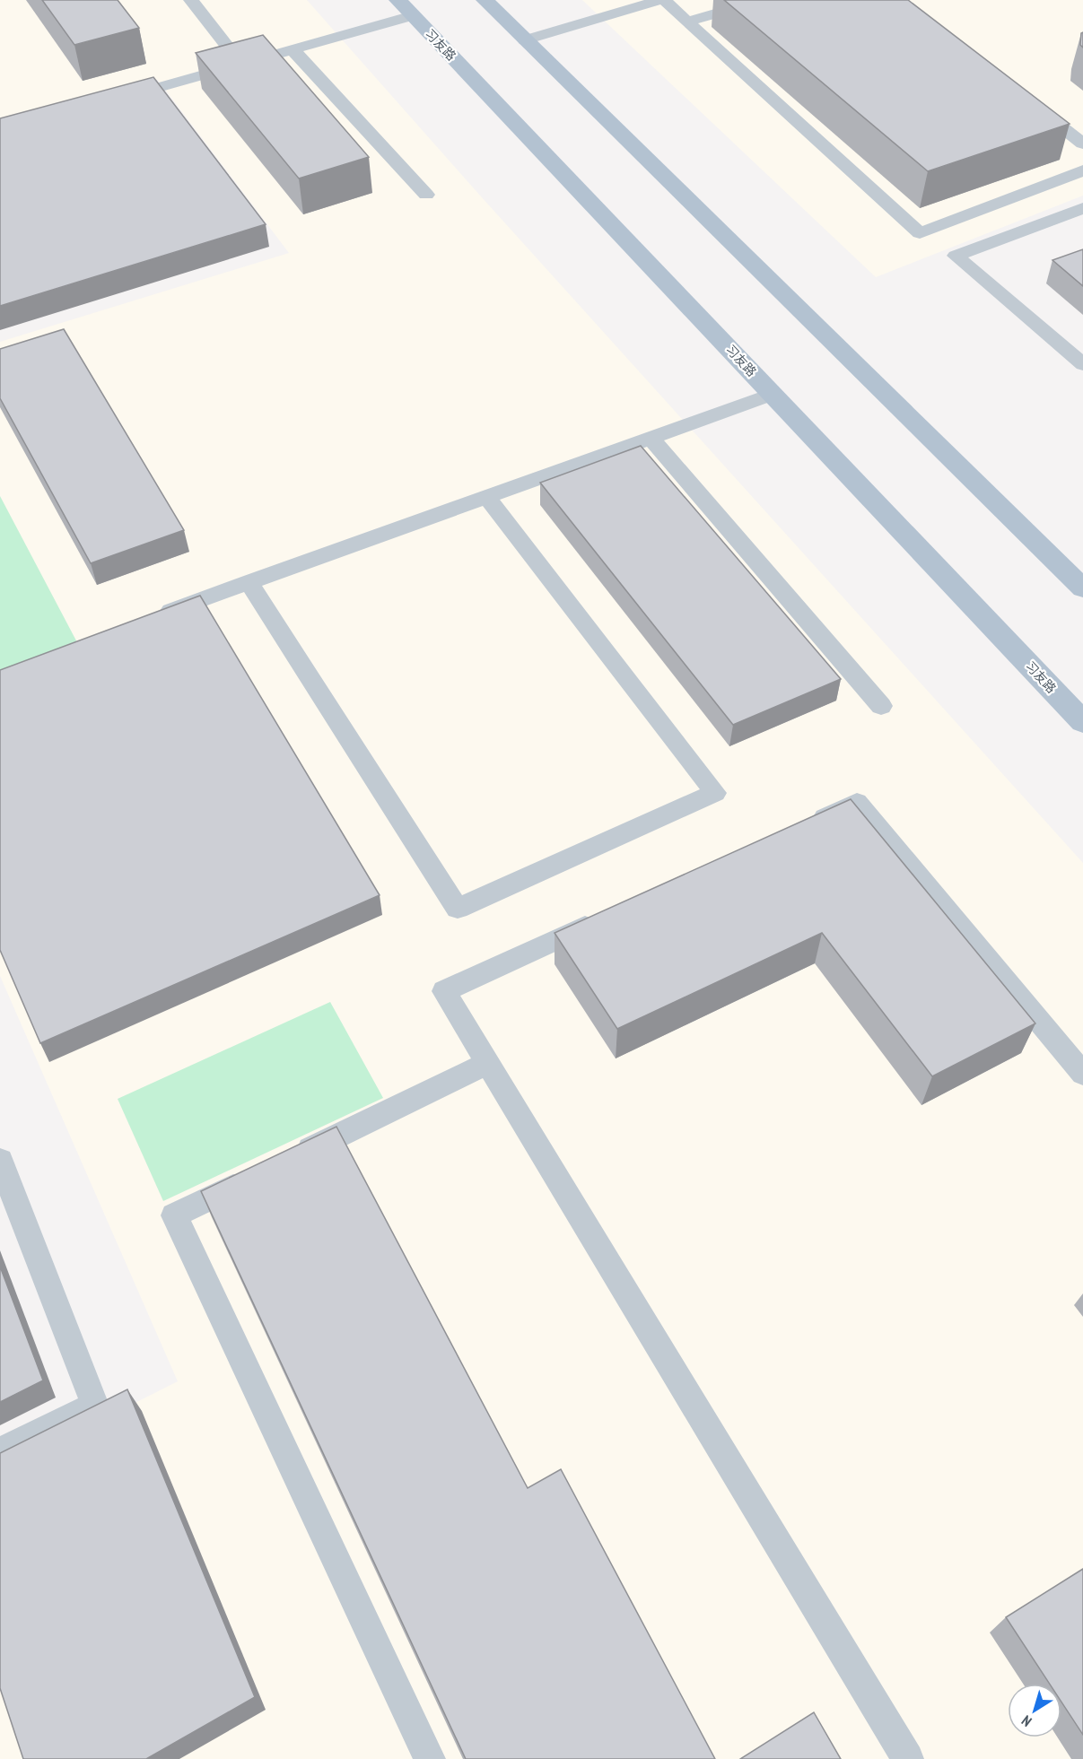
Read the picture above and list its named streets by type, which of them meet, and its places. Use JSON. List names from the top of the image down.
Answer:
{
  "streets": {
    "main road": ["习友路"]
  },
  "north": "bottom left"
}
